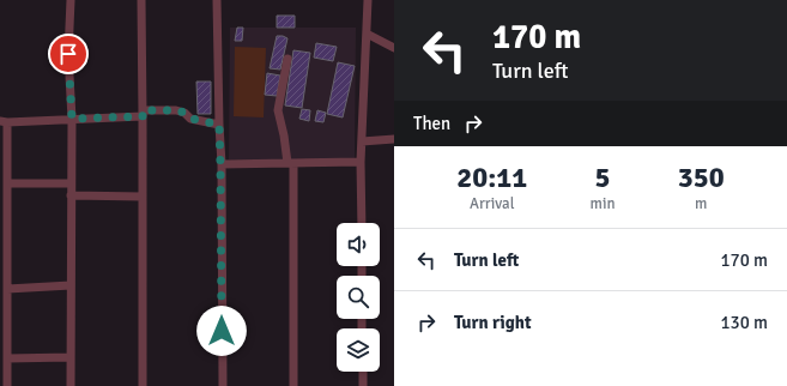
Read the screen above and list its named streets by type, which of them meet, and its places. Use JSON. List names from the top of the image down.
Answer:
{
  "page": {
    "turn": ["170 m", "Turn left"],
    "then": "Then",
    "eta": [
      "20:11",
      "Arrival",
      "5",
      "min",
      "350",
      "m"
    ],
    "list": [
      {
        "name": "Turn left",
        "value": "170 m"
      },
      {
        "name": "Turn right",
        "value": "130 m"
      }
    ]
  }
}
